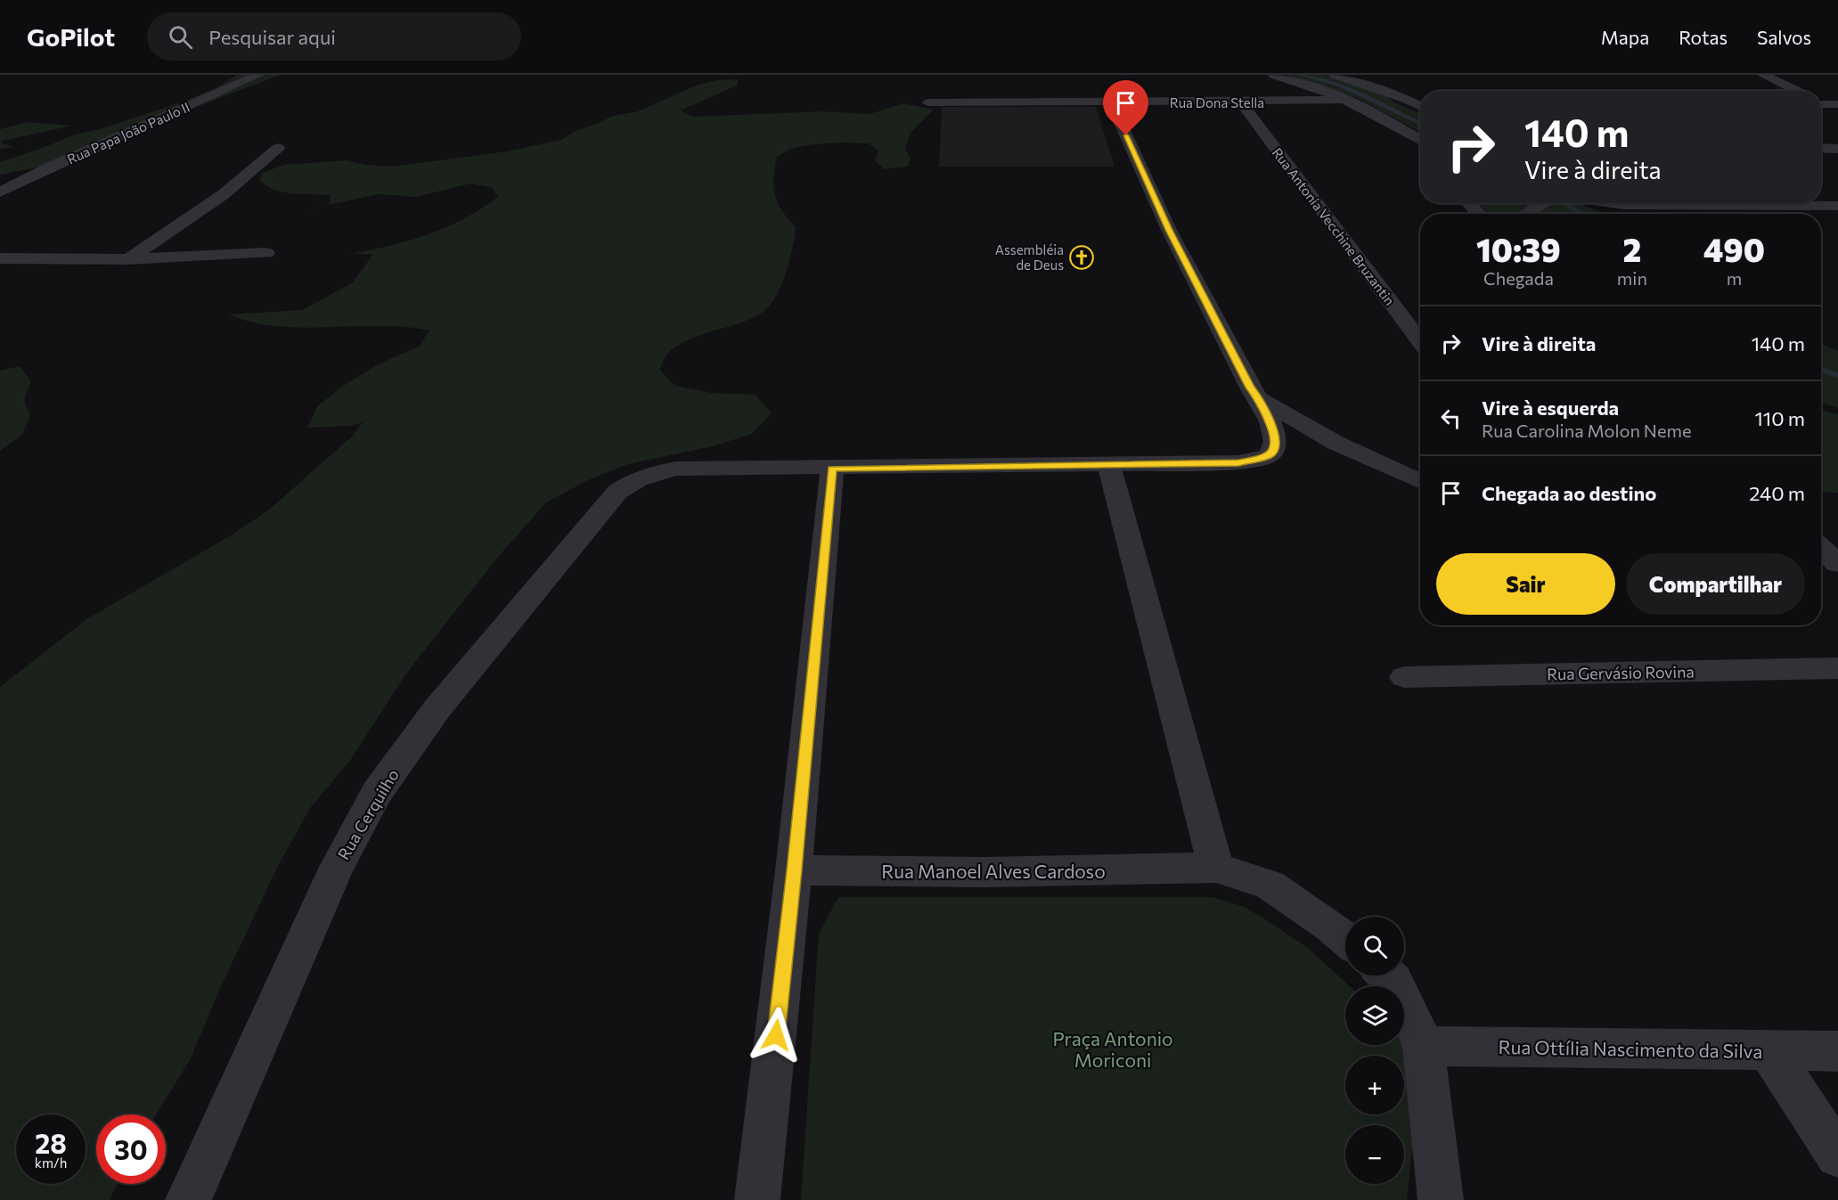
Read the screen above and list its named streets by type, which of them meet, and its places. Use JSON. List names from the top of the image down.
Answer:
{
  "streets": {
    "street": [
      "Rua Dona Stella",
      "Rua Papa João Paulo II",
      "Rua Antonia Vecchine Bruzantin",
      "Rua Gervásio Rovina",
      "Rua Cerquilho",
      "Rua Manoel Alves Cardoso",
      "Rua Ottília Nascimento da Silva"
    ]
  },
  "crossings": [
    ["Rua Dona Stella", "Rua Antonia Vecchine Bruzantin"]
  ],
  "parks": ["Praça Antonio Moriconi"],
  "places": {
    "church": ["Assembléia de Deus"]
  },
  "page": {
    "header": "GoPilot",
    "search": "Pesquisar aqui",
    "nav": ["Mapa", "Rotas", "Salvos"],
    "turn": ["140 m", "Vire à direita"],
    "eta": [
      "10:39",
      "Chegada",
      "2",
      "min",
      "490",
      "m"
    ],
    "list": [
      {
        "name": "Vire à direita",
        "value": "140 m"
      },
      {
        "name": "Vire à esquerda",
        "note": "Rua Carolina Molon Neme",
        "value": "110 m"
      },
      {
        "name": "Chegada ao destino",
        "value": "240 m"
      }
    ],
    "buttons": ["Sair", "Compartilhar"],
    "map_buttons": ["+", "−"],
    "speed": "28 km/h",
    "limit": "30"
  }
}
